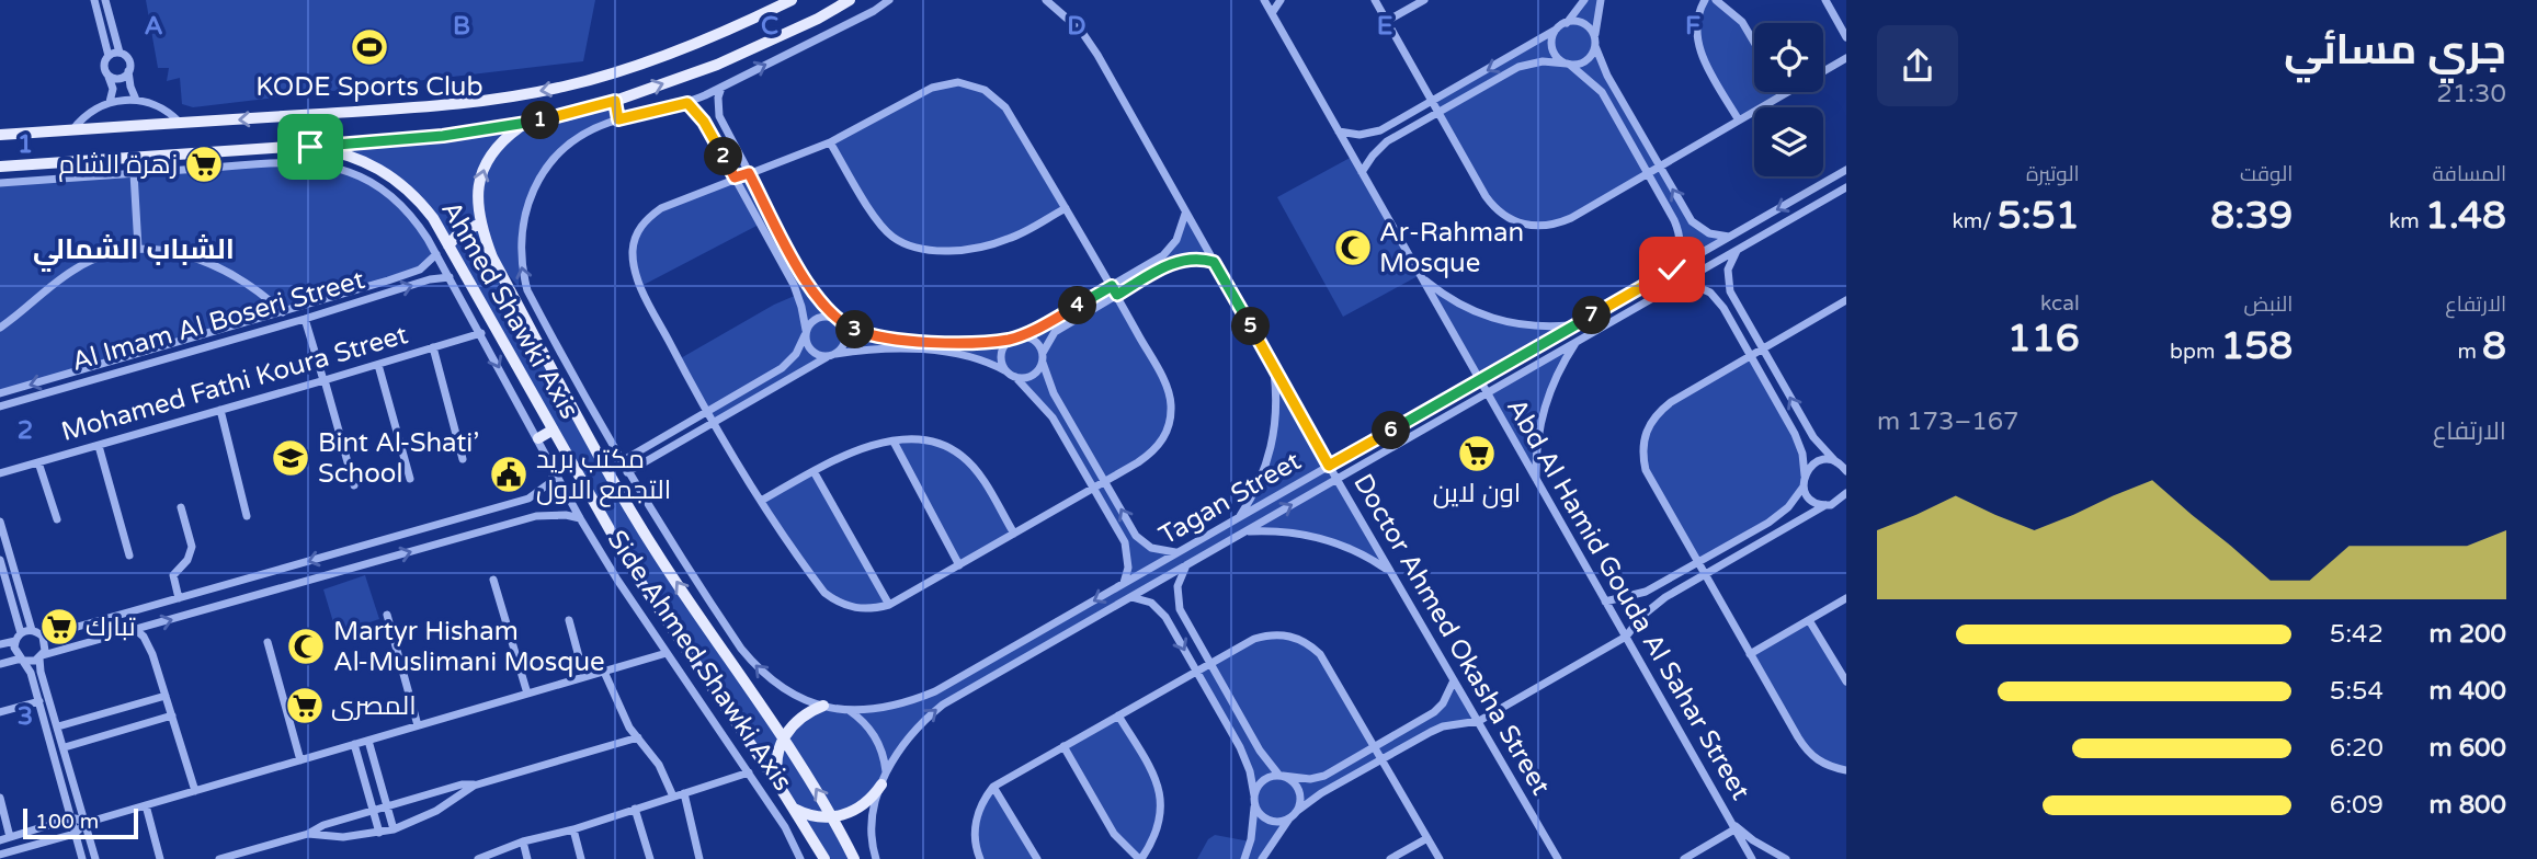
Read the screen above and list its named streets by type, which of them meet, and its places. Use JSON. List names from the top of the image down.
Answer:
{
  "streets": {
    "main road": ["Ahmed Shawki Axis"],
    "street": [
      "Al Imam Al Boseri Street",
      "Mohamed Fathi Koura Street",
      "Tagan Street",
      "Abd Al Hamid Gouda Al Sahar Street",
      "Doctor Ahmed Okasha Street",
      "Side Ahmed Shawki Axis"
    ]
  },
  "crossings": [
    ["Ahmed Shawki Axis", "Tagan Street"],
    ["Ahmed Shawki Axis", "Side Ahmed Shawki Axis"],
    ["Al Imam Al Boseri Street", "Side Ahmed Shawki Axis"],
    ["Mohamed Fathi Koura Street", "Side Ahmed Shawki Axis"],
    ["Tagan Street", "Abd Al Hamid Gouda Al Sahar Street"],
    ["Tagan Street", "Doctor Ahmed Okasha Street"],
    ["Tagan Street", "Side Ahmed Shawki Axis"]
  ],
  "districts": ["الشباب الشمالي"],
  "places": {
    "sports": ["KODE Sports Club"],
    "supermarket": [
      "زهرة الشام",
      "اون لاين",
      "تبارك",
      "المصرى"
    ],
    "mosque": ["Ar-Rahman Mosque", "Martyr Hisham Al-Muslimani Mosque"],
    "school or university": ["Bint Al-Shati’ School"],
    "public building": ["مكتب بريد التجمع الاول"]
  },
  "scale_bar": "100 m",
  "page": {
    "heading": ["جري مسائي", "21:30"],
    "pins": [
      "1",
      "2",
      "4",
      "7",
      "5",
      "3",
      "6"
    ],
    "stats": [
      ["المسافة", "1.48 km"],
      ["الوقت", "8:39"],
      ["الوتيرة", "5:51 /km"],
      ["الارتفاع", "8 m"],
      ["النبض", "158 bpm"],
      ["kcal", "116"]
    ],
    "chart": ["الارتفاع", "167–173 m"],
    "list": [
      {
        "name": "200 m",
        "note": "5:42"
      },
      {
        "name": "400 m",
        "note": "5:54"
      },
      {
        "name": "600 m",
        "note": "6:20"
      },
      {
        "name": "800 m",
        "note": "6:09"
      }
    ],
    "scale": "100 m"
  },
  "grid": {
    "columns": [
      "A",
      "B",
      "C",
      "D",
      "E",
      "F"
    ],
    "rows": ["1", "2", "3"]
  }
}
